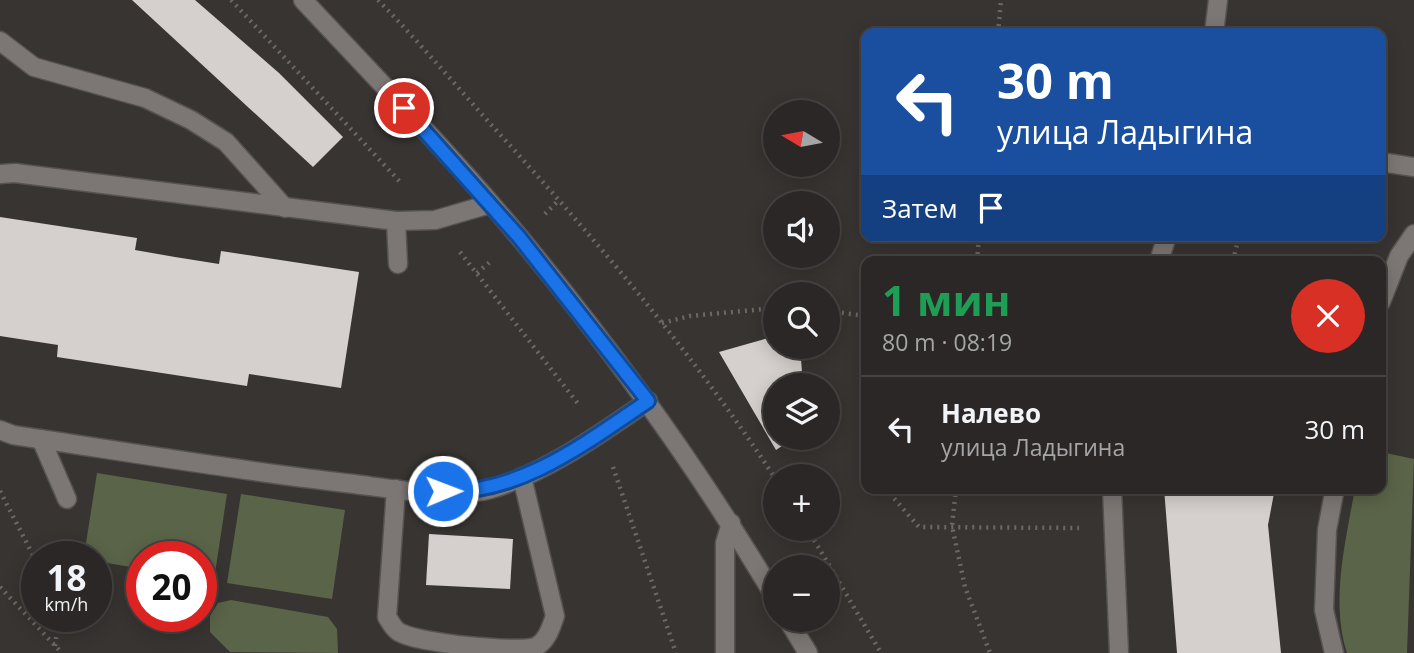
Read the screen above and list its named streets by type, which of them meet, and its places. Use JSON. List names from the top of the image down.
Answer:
{
  "north": "left",
  "page": {
    "turn": ["30 m", "улица Ладыгина"],
    "map_buttons": ["+", "−"],
    "then": "Затем",
    "heading": ["1 мин", "80 m · 08:19"],
    "list": [
      {
        "name": "Налево",
        "note": "улица Ладыгина",
        "value": "30 m"
      }
    ],
    "speed": "18 km/h",
    "limit": "20"
  }
}
